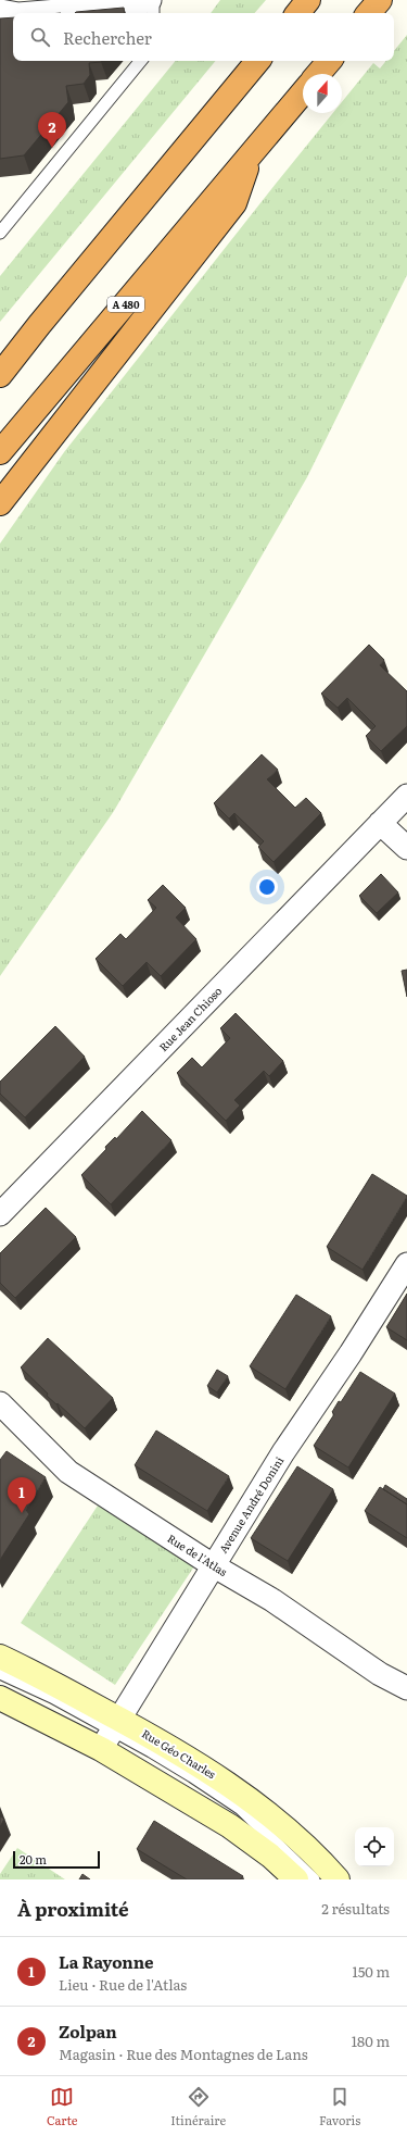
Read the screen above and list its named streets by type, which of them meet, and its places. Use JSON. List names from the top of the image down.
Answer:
{
  "streets": {
    "highway": ["A 480"],
    "street": [
      "Rue Jean Chioso",
      "Avenue André Donini",
      "Rue de l'Atlas",
      "Rue Géo Charles"
    ]
  },
  "crossings": [
    ["Avenue André Donini", "Rue de l'Atlas"],
    ["Avenue André Donini", "Rue Géo Charles"]
  ],
  "scale_bar": "20 m",
  "north": "top",
  "page": {
    "search": "Rechercher",
    "pins": ["2", "1"],
    "scale": "20 m",
    "heading": ["À proximité", "2 résultats"],
    "list": [
      {
        "mark": "1",
        "name": "La Rayonne",
        "note": "Lieu · Rue de l'Atlas",
        "value": "150 m"
      },
      {
        "mark": "2",
        "name": "Zolpan",
        "note": "Magasin · Rue des Montagnes de Lans",
        "value": "180 m"
      }
    ],
    "nav": ["Carte", "Itinéraire", "Favoris"]
  }
}
